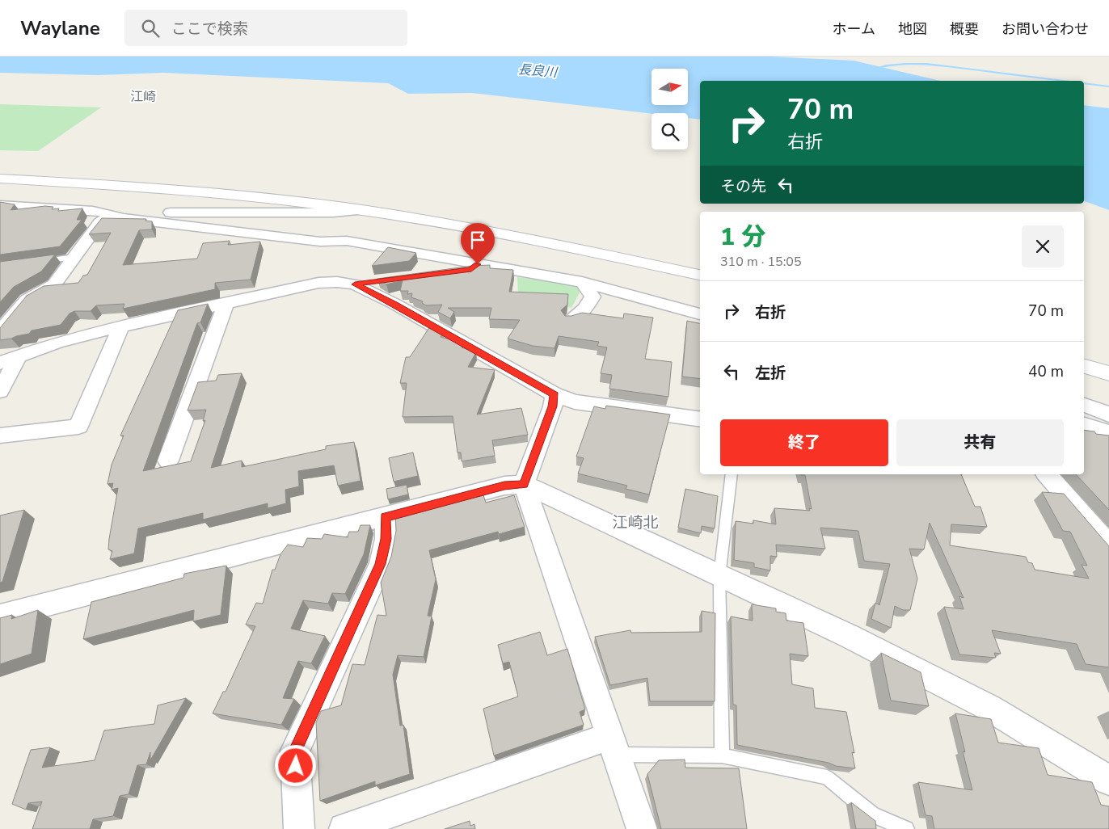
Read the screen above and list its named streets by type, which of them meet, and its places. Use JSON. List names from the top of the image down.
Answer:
{
  "districts": ["江崎", "江崎北"],
  "water": ["長良川"],
  "north": "right",
  "page": {
    "header": "Waylane",
    "search": "ここで検索",
    "nav": [
      "ホーム",
      "地図",
      "概要",
      "お問い合わせ"
    ],
    "turn": ["70 m", "右折"],
    "then": "その先",
    "heading": ["1 分", "310 m · 15:05"],
    "list": [
      {
        "name": "右折",
        "value": "70 m"
      },
      {
        "name": "左折",
        "value": "40 m"
      }
    ],
    "buttons": ["終了", "共有"]
  }
}
